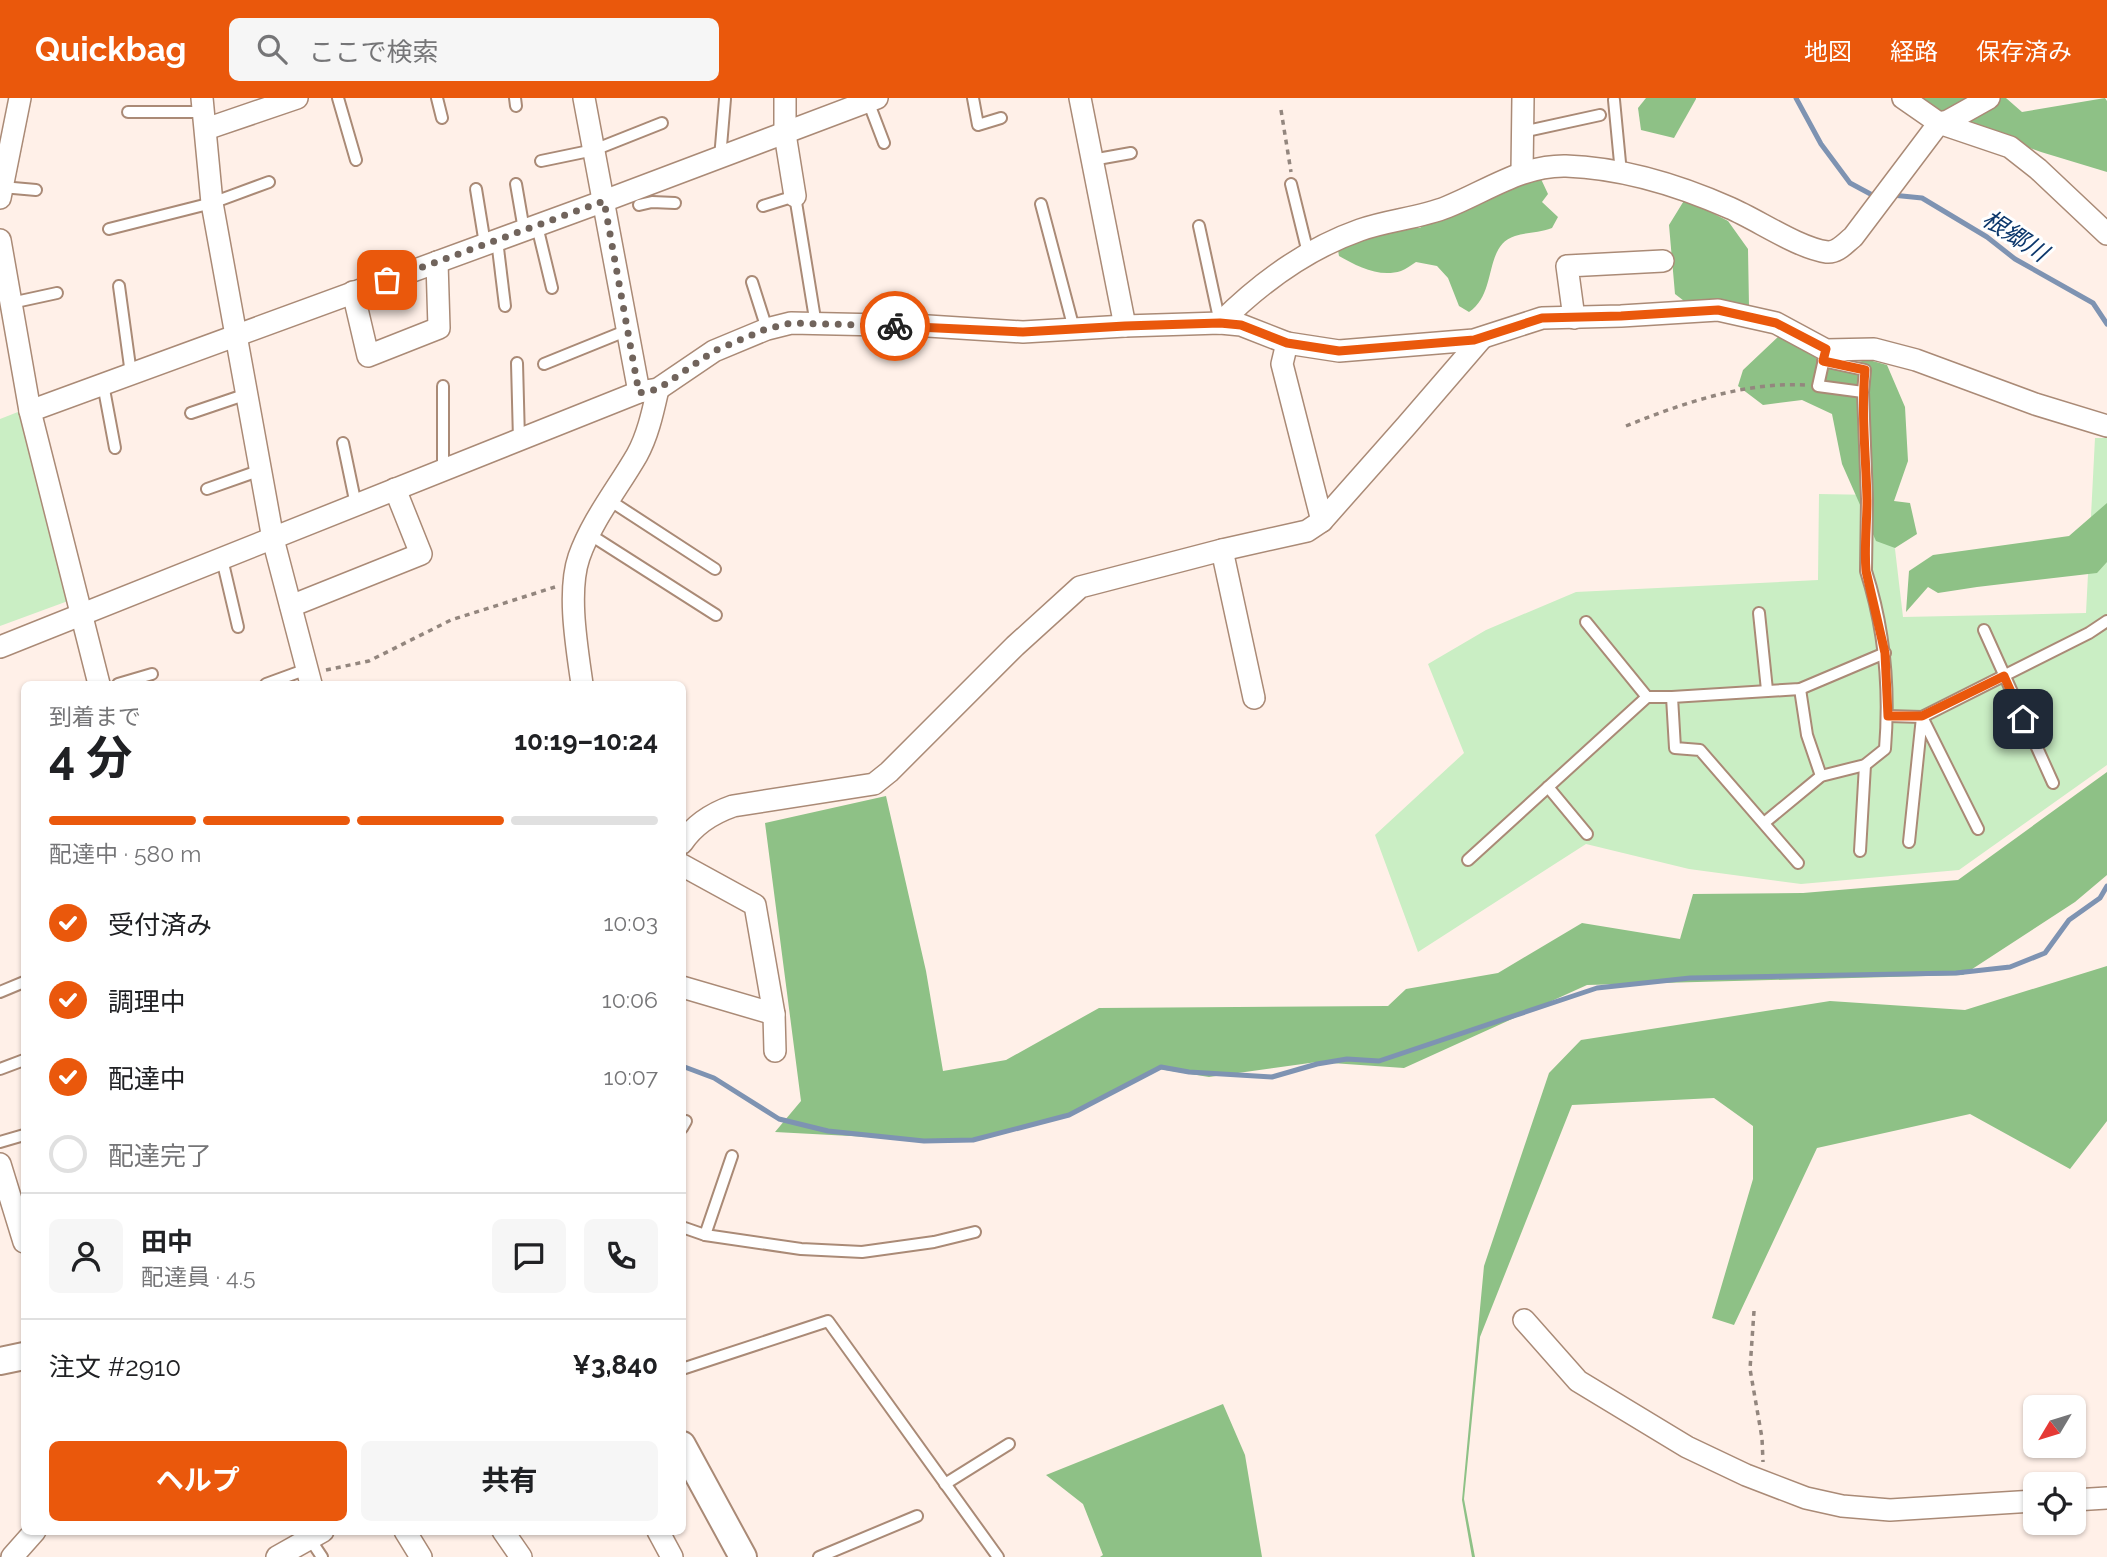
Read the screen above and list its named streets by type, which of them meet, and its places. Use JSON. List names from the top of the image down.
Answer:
{
  "water": ["根郷川"],
  "north": "bottom left",
  "page": {
    "header": "Quickbag",
    "search": "ここで検索",
    "nav": ["地図", "経路", "保存済み"],
    "heading": ["4 分", "到着まで", "10:19–10:24"],
    "panel": [
      "田中",
      "配達員 · 4.5",
      "注文 #2910",
      "¥3,840"
    ],
    "bar": "配達中 · 580 m",
    "list": [
      ["受付済み", "10:03"],
      ["調理中", "10:06"],
      ["配達中", "10:07"],
      "配達完了"
    ],
    "buttons": ["ヘルプ", "共有"]
  }
}
